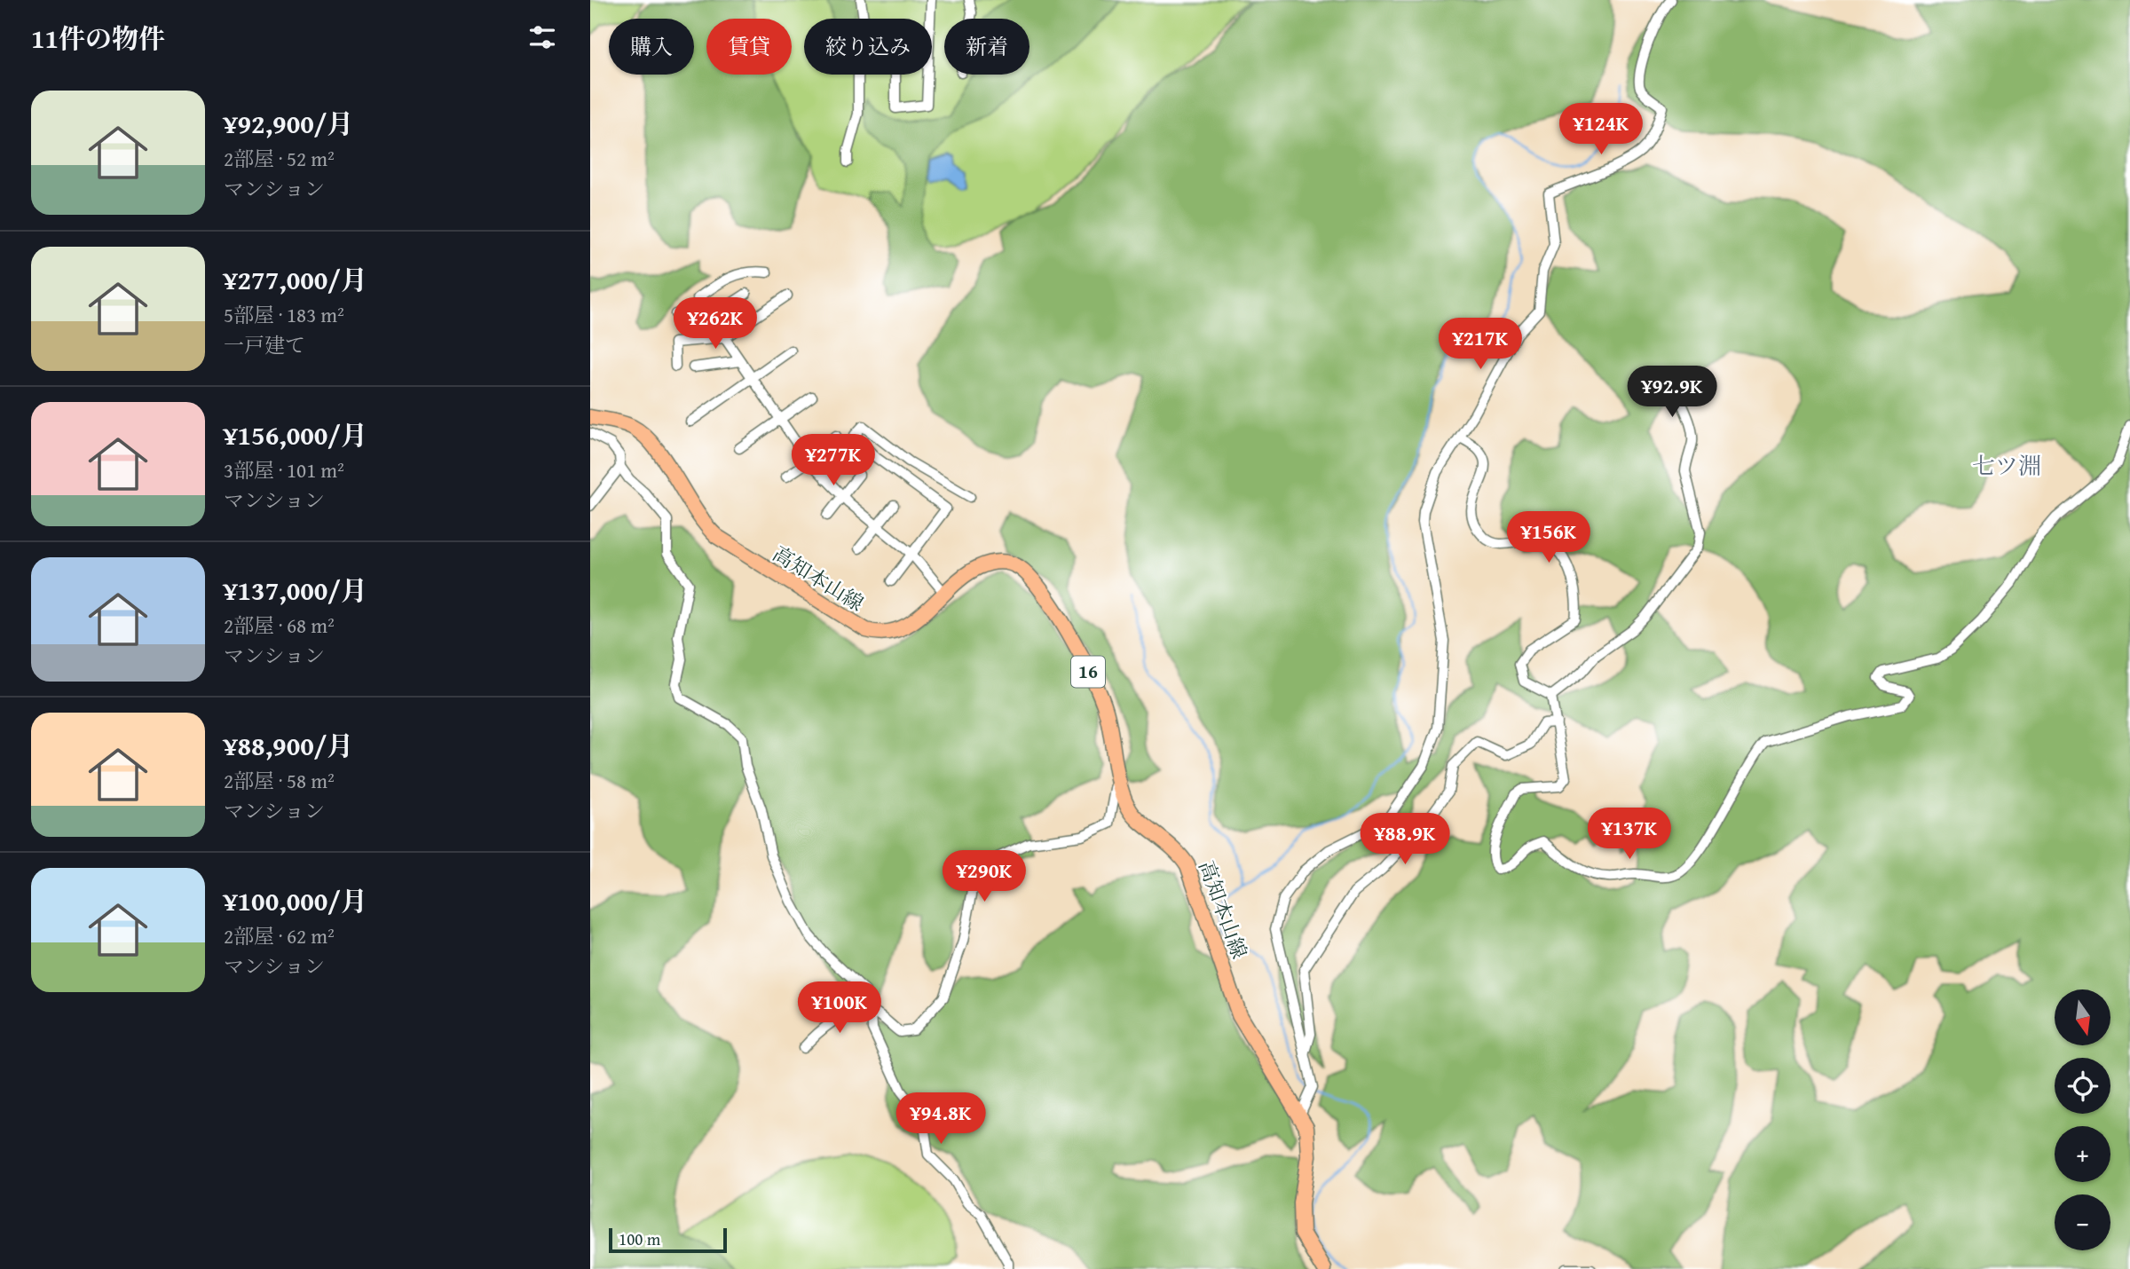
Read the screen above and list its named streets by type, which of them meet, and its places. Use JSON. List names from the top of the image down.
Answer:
{
  "streets": {
    "main road": ["高知本山線", "16"]
  },
  "districts": ["七ツ淵"],
  "scale_bar": "100 m",
  "north": "bottom",
  "page": {
    "heading": "11件の物件",
    "chip": [
      "購入",
      "賃貸",
      "絞り込み",
      "新着"
    ],
    "list": [
      {
        "name": "¥92,900/月",
        "note": "2部屋 · 52 m² · マンション"
      },
      {
        "name": "¥277,000/月",
        "note": "5部屋 · 183 m² · 一戸建て"
      },
      {
        "name": "¥156,000/月",
        "note": "3部屋 · 101 m² · マンション"
      },
      {
        "name": "¥137,000/月",
        "note": "2部屋 · 68 m² · マンション"
      },
      {
        "name": "¥88,900/月",
        "note": "2部屋 · 58 m² · マンション"
      },
      {
        "name": "¥100,000/月",
        "note": "2部屋 · 62 m² · マンション"
      }
    ],
    "price": [
      "¥124K",
      "¥262K",
      "¥217K",
      "¥92.9K",
      "¥277K",
      "¥156K",
      "¥137K",
      "¥88.9K",
      "¥290K",
      "¥100K",
      "¥94.8K"
    ],
    "map_buttons": ["+", "−"],
    "scale": "100 m"
  }
}
